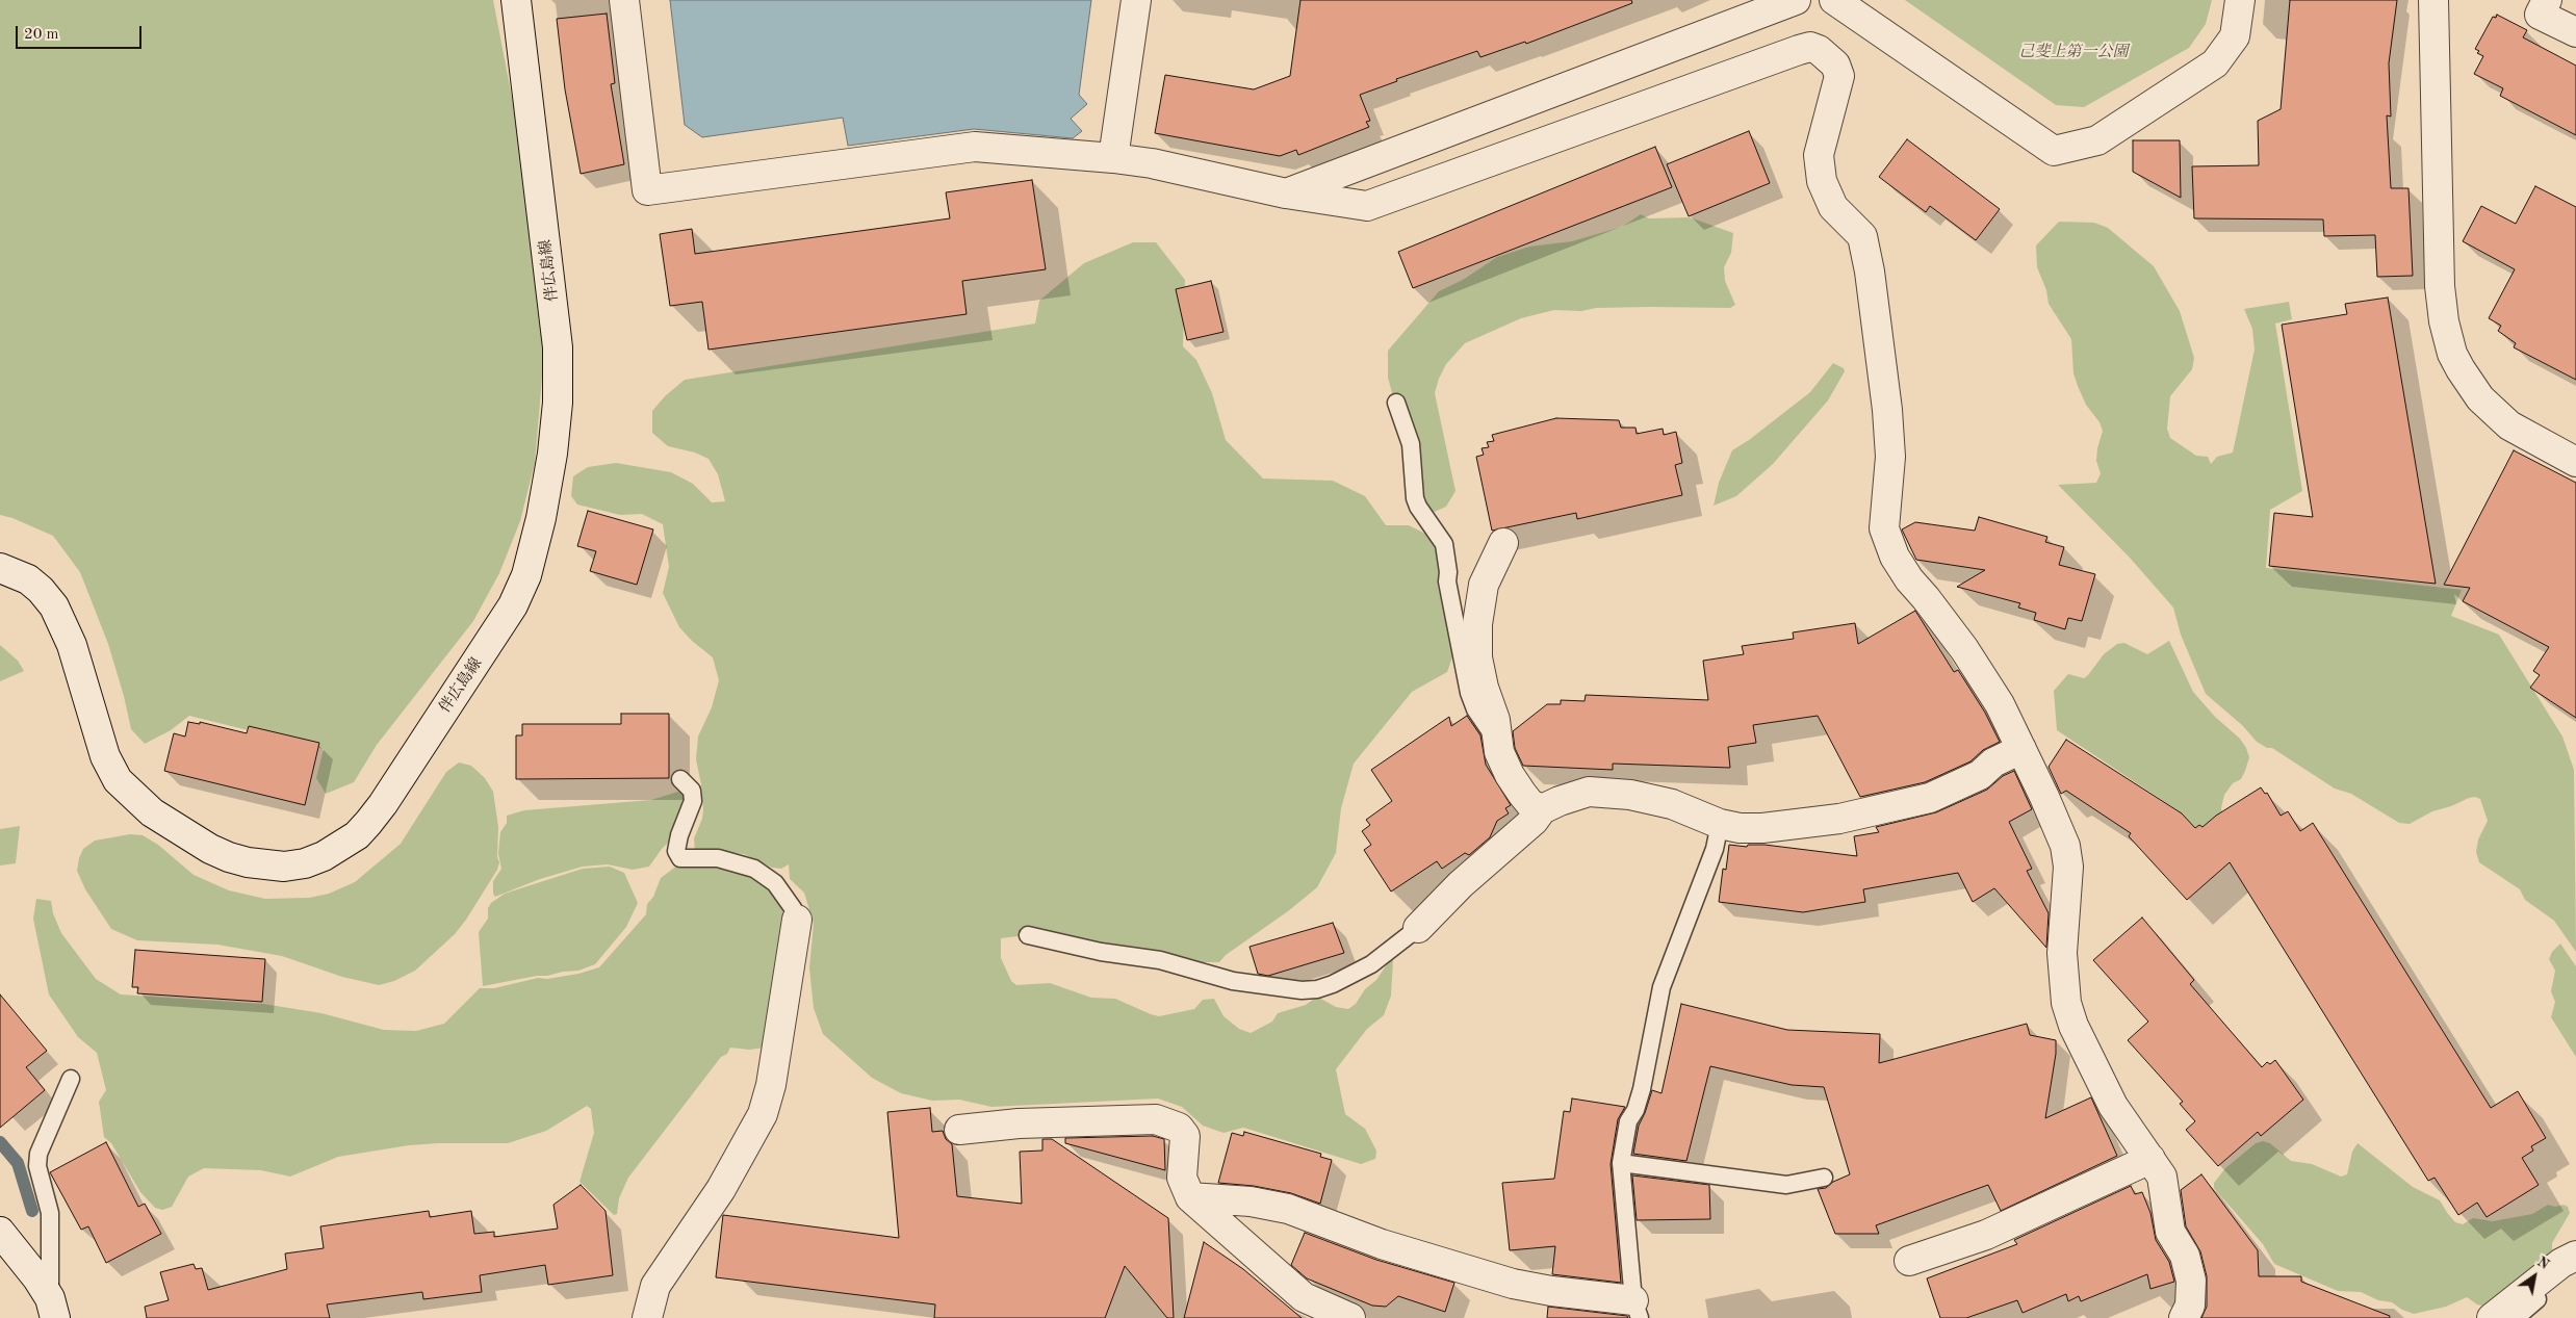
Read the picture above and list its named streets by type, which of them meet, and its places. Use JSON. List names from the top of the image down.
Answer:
{
  "streets": {
    "street": ["伴広島線"]
  },
  "parks": ["己斐上第一公園"],
  "scale_bar": "20 m",
  "north": "top right"
}
